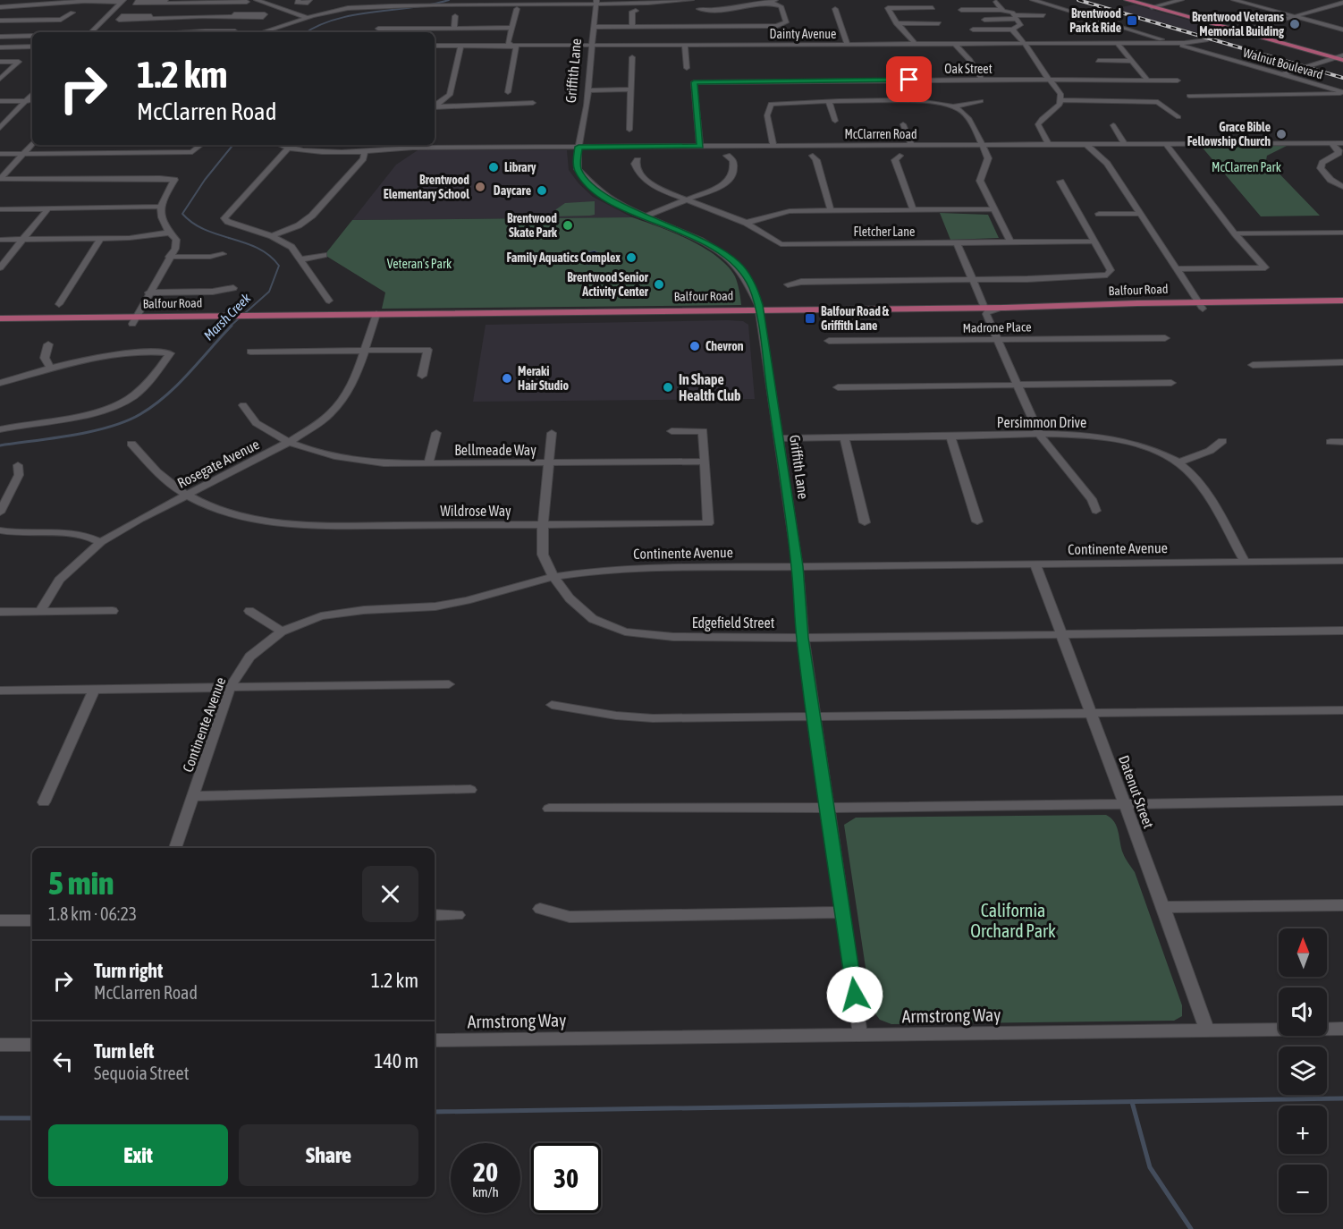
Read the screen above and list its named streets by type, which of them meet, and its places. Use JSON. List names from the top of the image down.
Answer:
{
  "streets": {
    "main road": ["Balfour Road"],
    "street": [
      "Dainty Avenue",
      "Walnut Boulevard",
      "Oak Street",
      "Griffith Lane",
      "McClarren Road",
      "Fletcher Lane",
      "Madrone Place",
      "Persimmon Drive",
      "Bellmeade Way",
      "Rosegate Avenue",
      "Wildrose Way",
      "Continente Avenue",
      "Edgefield Street",
      "Datenut Street",
      "Armstrong Way"
    ]
  },
  "crossings": [
    ["Dainty Avenue", "Walnut Boulevard"],
    ["Dainty Avenue", "Griffith Lane"],
    ["Oak Street", "McClarren Road"],
    ["Griffith Lane", "McClarren Road"],
    ["Griffith Lane", "Balfour Road"],
    ["Griffith Lane", "Persimmon Drive"],
    ["Griffith Lane", "Continente Avenue"],
    ["Griffith Lane", "Edgefield Street"],
    ["Griffith Lane", "Armstrong Way"],
    ["Balfour Road", "Rosegate Avenue"],
    ["Persimmon Drive", "Continente Avenue"],
    ["Bellmeade Way", "Rosegate Avenue"],
    ["Bellmeade Way", "Wildrose Way"],
    ["Bellmeade Way", "Edgefield Street"],
    ["Rosegate Avenue", "Wildrose Way"],
    ["Wildrose Way", "Edgefield Street"],
    ["Continente Avenue", "Edgefield Street"],
    ["Continente Avenue", "Datenut Street"],
    ["Edgefield Street", "Datenut Street"],
    ["Datenut Street", "Armstrong Way"]
  ],
  "water": ["Marsh Creek"],
  "parks": ["McClarren Park", "Veteran's Park", "California Orchard Park"],
  "places": {
    "transit": ["Brentwood Park & Ride", "Balfour Road & Griffith Lane"],
    "other": [
      "Brentwood Veterans Memorial Building",
      "Grace Bible Fellowship Church",
      "Library",
      "Brentwood Elementary School",
      "Daycare",
      "Brentwood Skate Park",
      "Family Aquatics Complex",
      "Brentwood Senior Activity Center",
      "Chevron",
      "Meraki Hair Studio",
      "In Shape Health Club"
    ]
  },
  "north": "top",
  "page": {
    "turn": ["1.2 km", "McClarren Road"],
    "heading": ["5 min", "1.8 km · 06:23"],
    "map_buttons": ["+", "−"],
    "list": [
      {
        "name": "Turn right",
        "note": "McClarren Road",
        "value": "1.2 km"
      },
      {
        "name": "Turn left",
        "note": "Sequoia Street",
        "value": "140 m"
      }
    ],
    "buttons": ["Exit", "Share"],
    "speed": "20 km/h",
    "limit": "30"
  }
}
